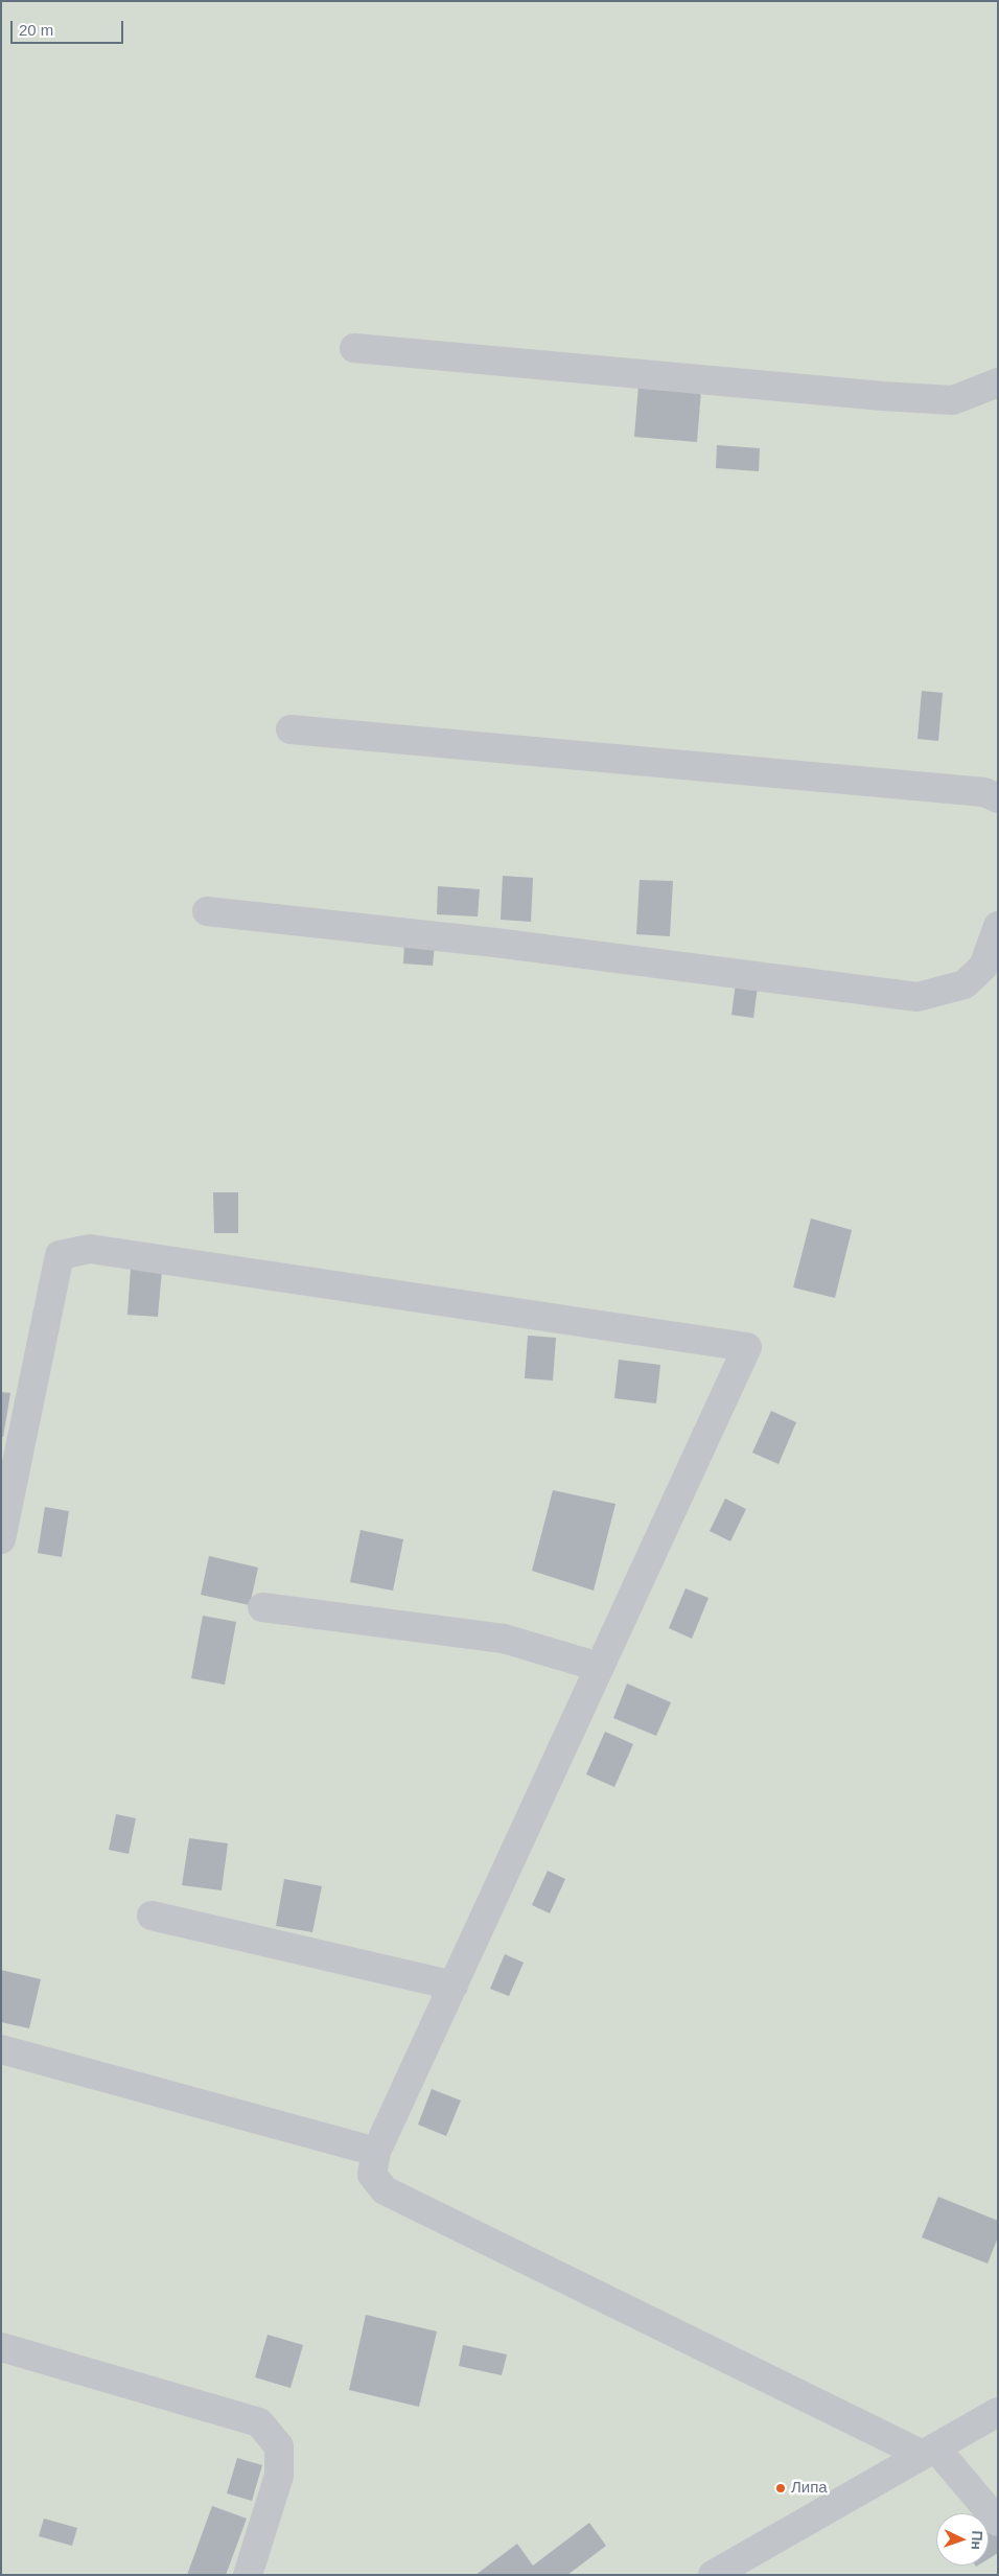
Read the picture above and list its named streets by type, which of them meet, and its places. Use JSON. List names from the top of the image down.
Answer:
{
  "places": ["Липа"],
  "scale_bar": "20 m",
  "north": "right"
}
